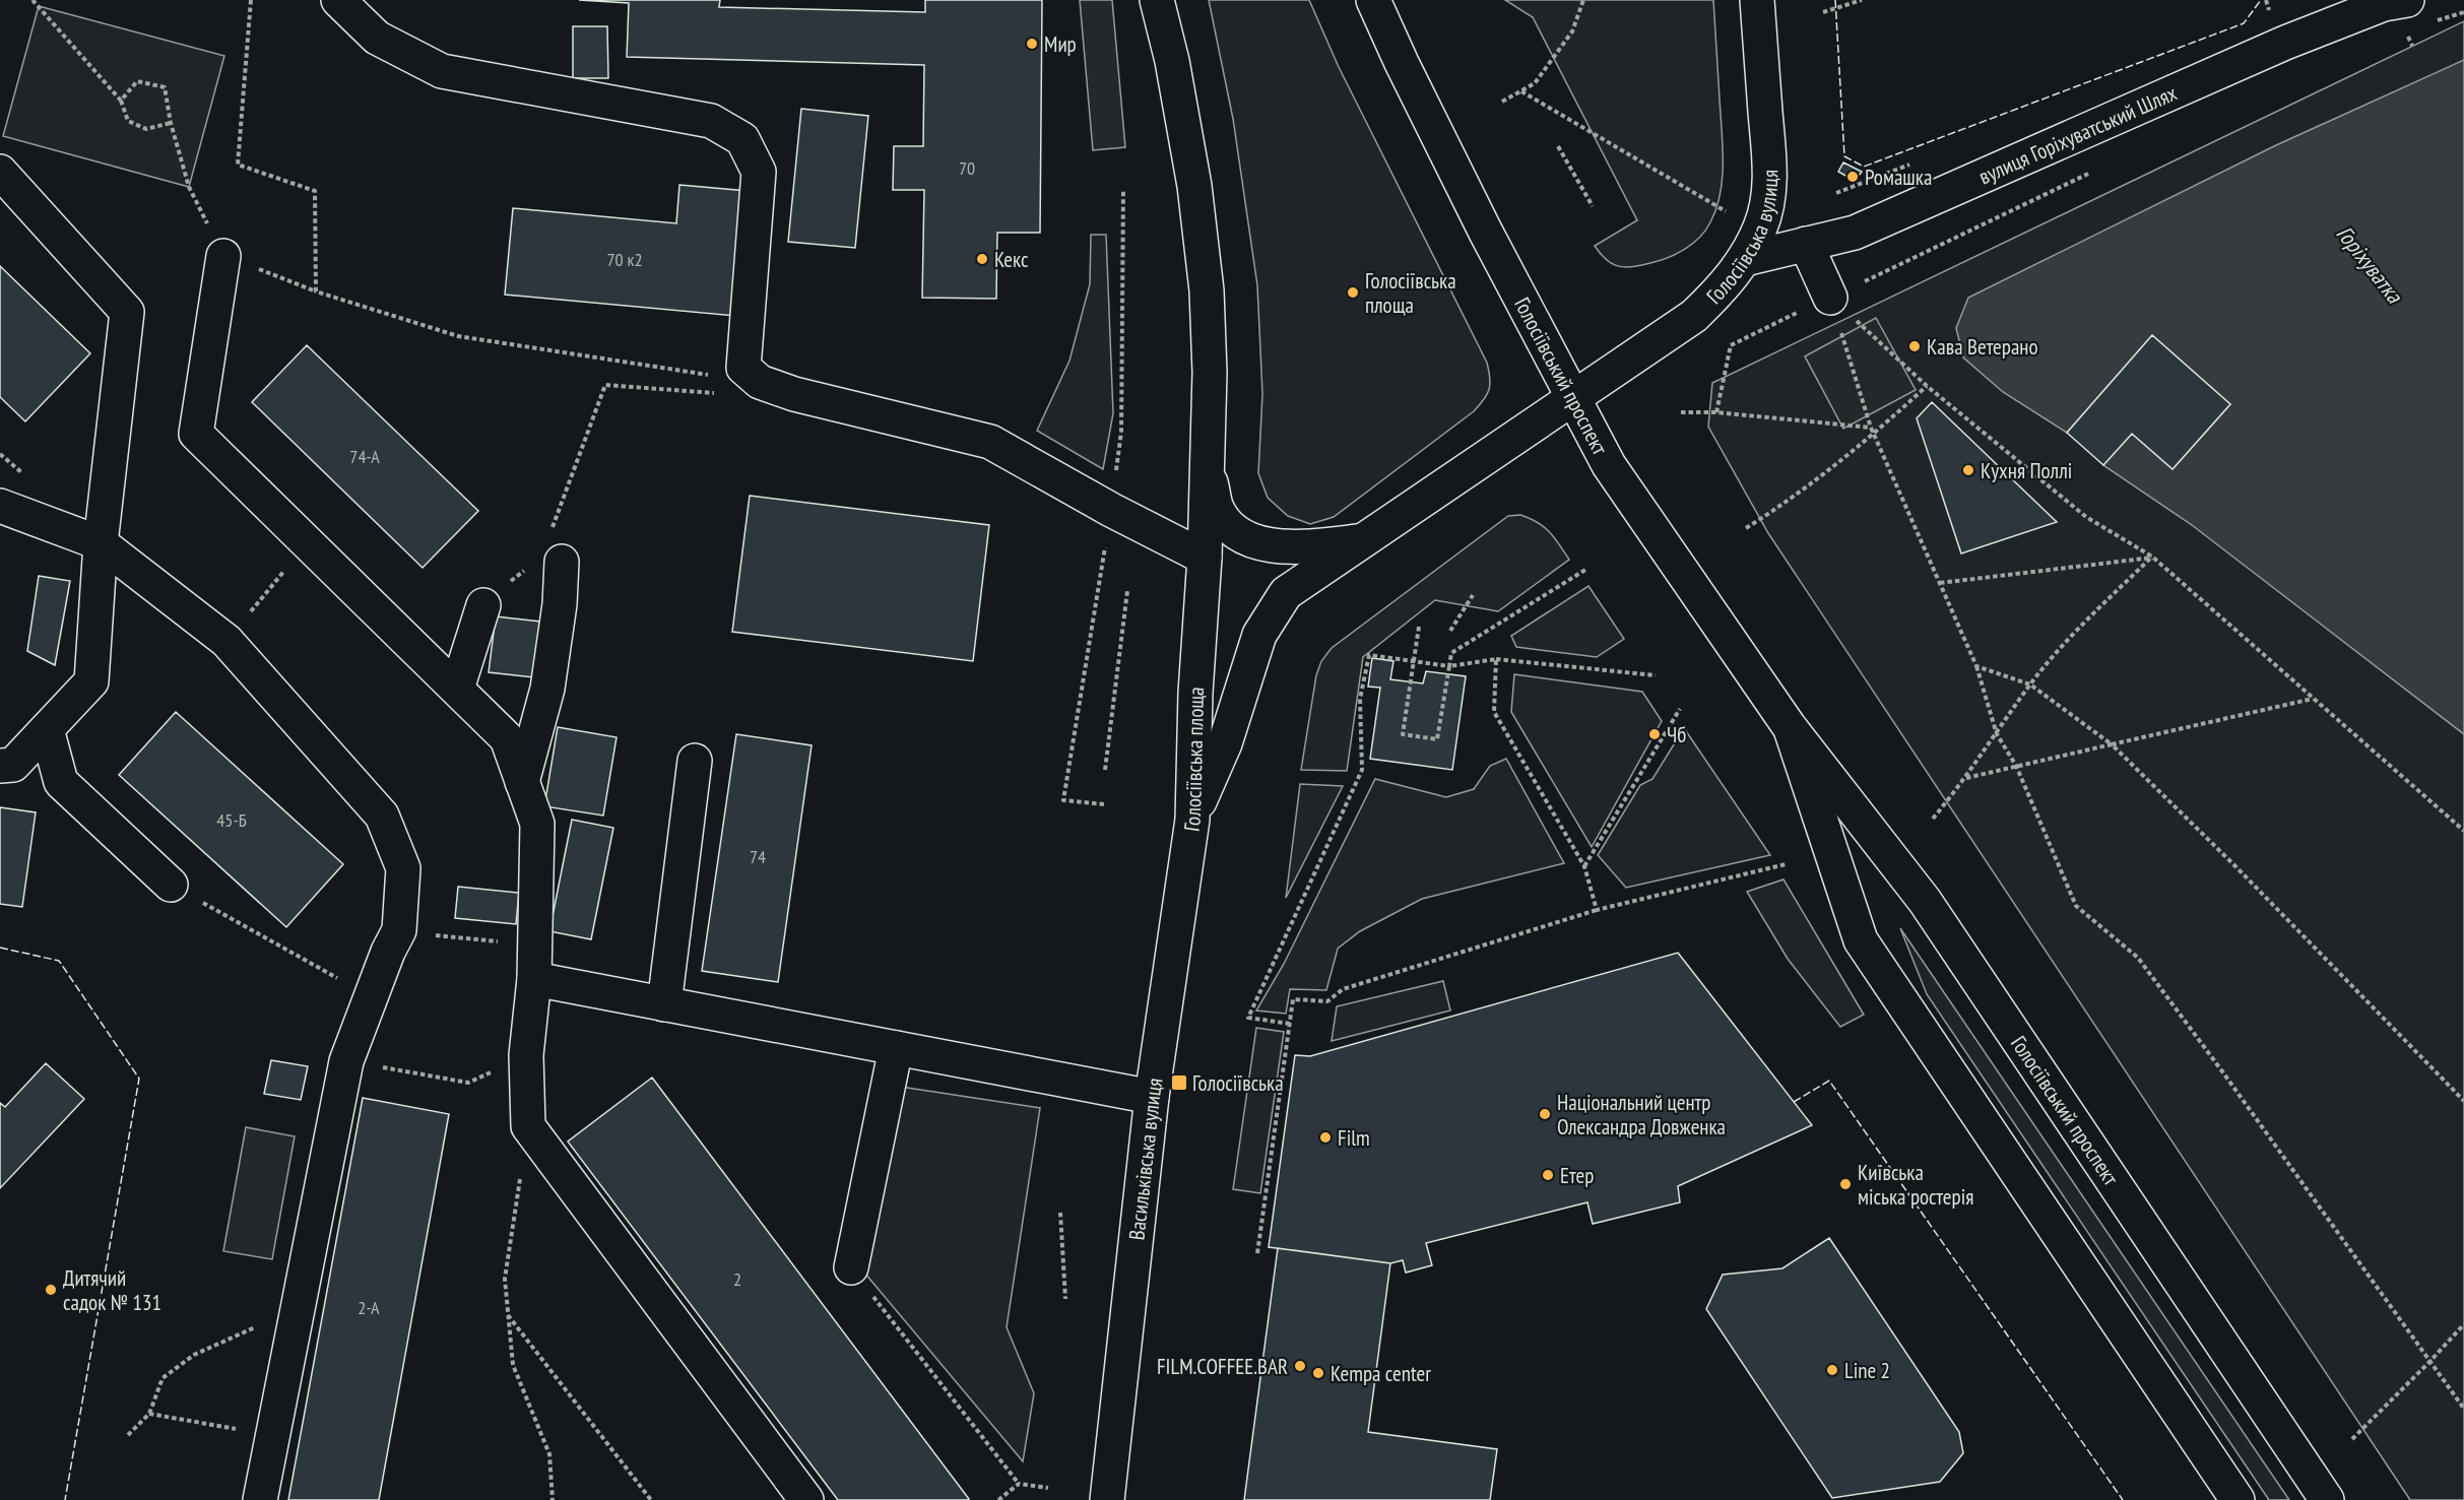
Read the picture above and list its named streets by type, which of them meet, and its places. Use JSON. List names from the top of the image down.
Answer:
{
  "streets": {
    "main road": [
      "вулиця Горіхуватський Шлях",
      "Голосіївська вулиця",
      "Голосіївський проспект",
      "Голосіївська площа",
      "Васильківська вулиця"
    ]
  },
  "crossings": [
    ["вулиця Горіхуватський Шлях", "Голосіївська вулиця"],
    ["Голосіївська вулиця", "Голосіївський проспект"],
    ["Голосіївська вулиця", "Голосіївська площа"],
    ["Голосіївський проспект", "Голосіївська площа"],
    ["Голосіївська площа", "Васильківська вулиця"]
  ],
  "water": ["Горіхуватка"],
  "places": {
    "other": [
      "Мир",
      "Ромашка",
      "Кекс",
      "Голосіївська площа",
      "Кава Ветерано",
      "Кухня Поллі",
      "Чб",
      "Національний центр Олександра Довженка",
      "Film",
      "Етер",
      "Київська міська ростерія",
      "Дитячий садок № 131",
      "FILM.COFFEE.BAR",
      "Line 2",
      "Kempa center"
    ],
    "transit": ["Голосіївська"]
  },
  "house_numbers": [
    "70",
    "70 к2",
    "74-А",
    "45-Б",
    "74",
    "2",
    "2-А"
  ]
}
